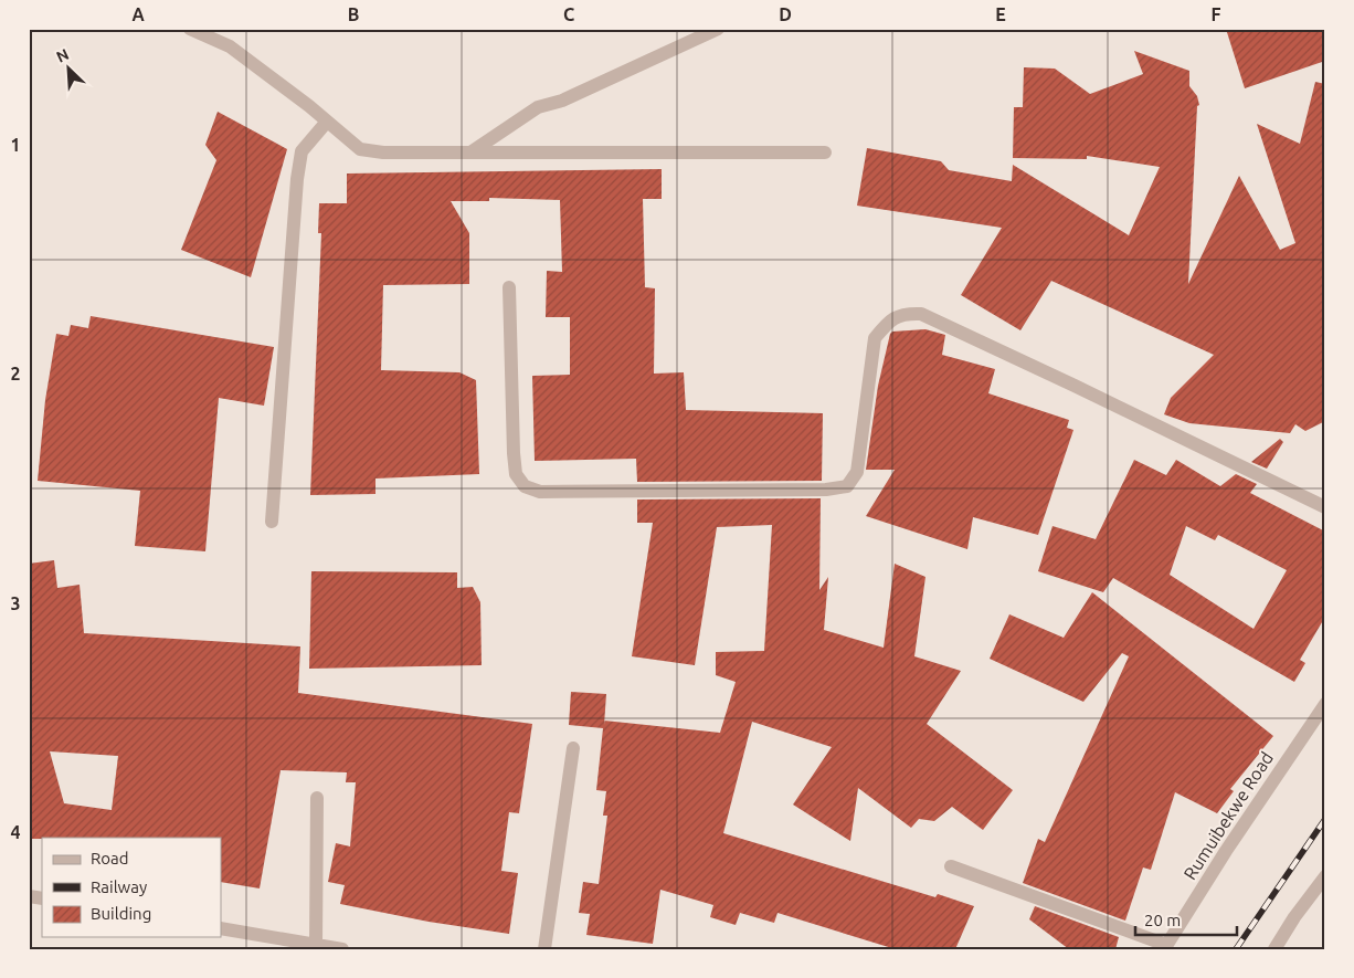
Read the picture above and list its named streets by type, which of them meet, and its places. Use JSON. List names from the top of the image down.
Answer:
{
  "streets": {
    "street": ["Rumuibekwe Road"]
  },
  "legend": ["Road", "Railway", "Building"],
  "scale_bar": "20 m",
  "north": "top left",
  "grid": {
    "columns": [
      "A",
      "B",
      "C",
      "D",
      "E",
      "F"
    ],
    "rows": [
      "1",
      "2",
      "3",
      "4"
    ]
  }
}
